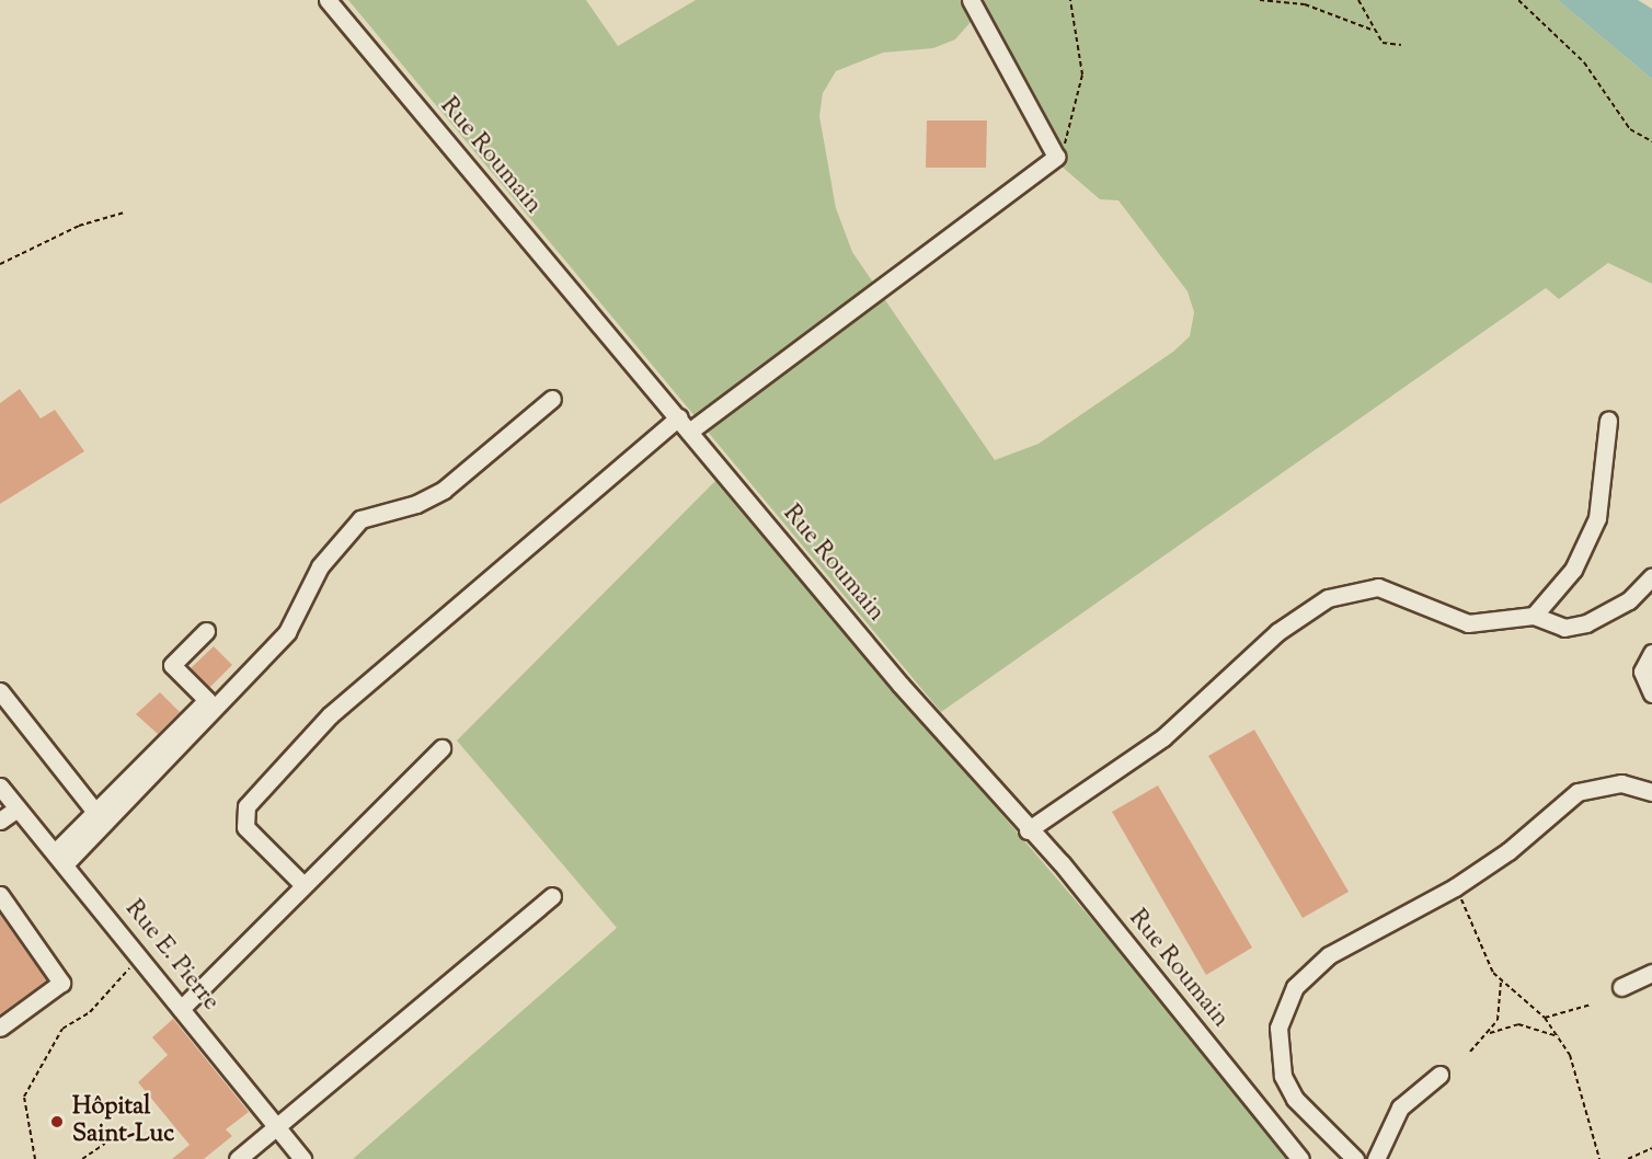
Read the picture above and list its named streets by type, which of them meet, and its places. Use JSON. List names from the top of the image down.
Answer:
{
  "streets": {
    "street": ["Rue Roumain", "Rue E. Pierre"]
  },
  "places": ["Hôpital Saint-Luc"]
}
